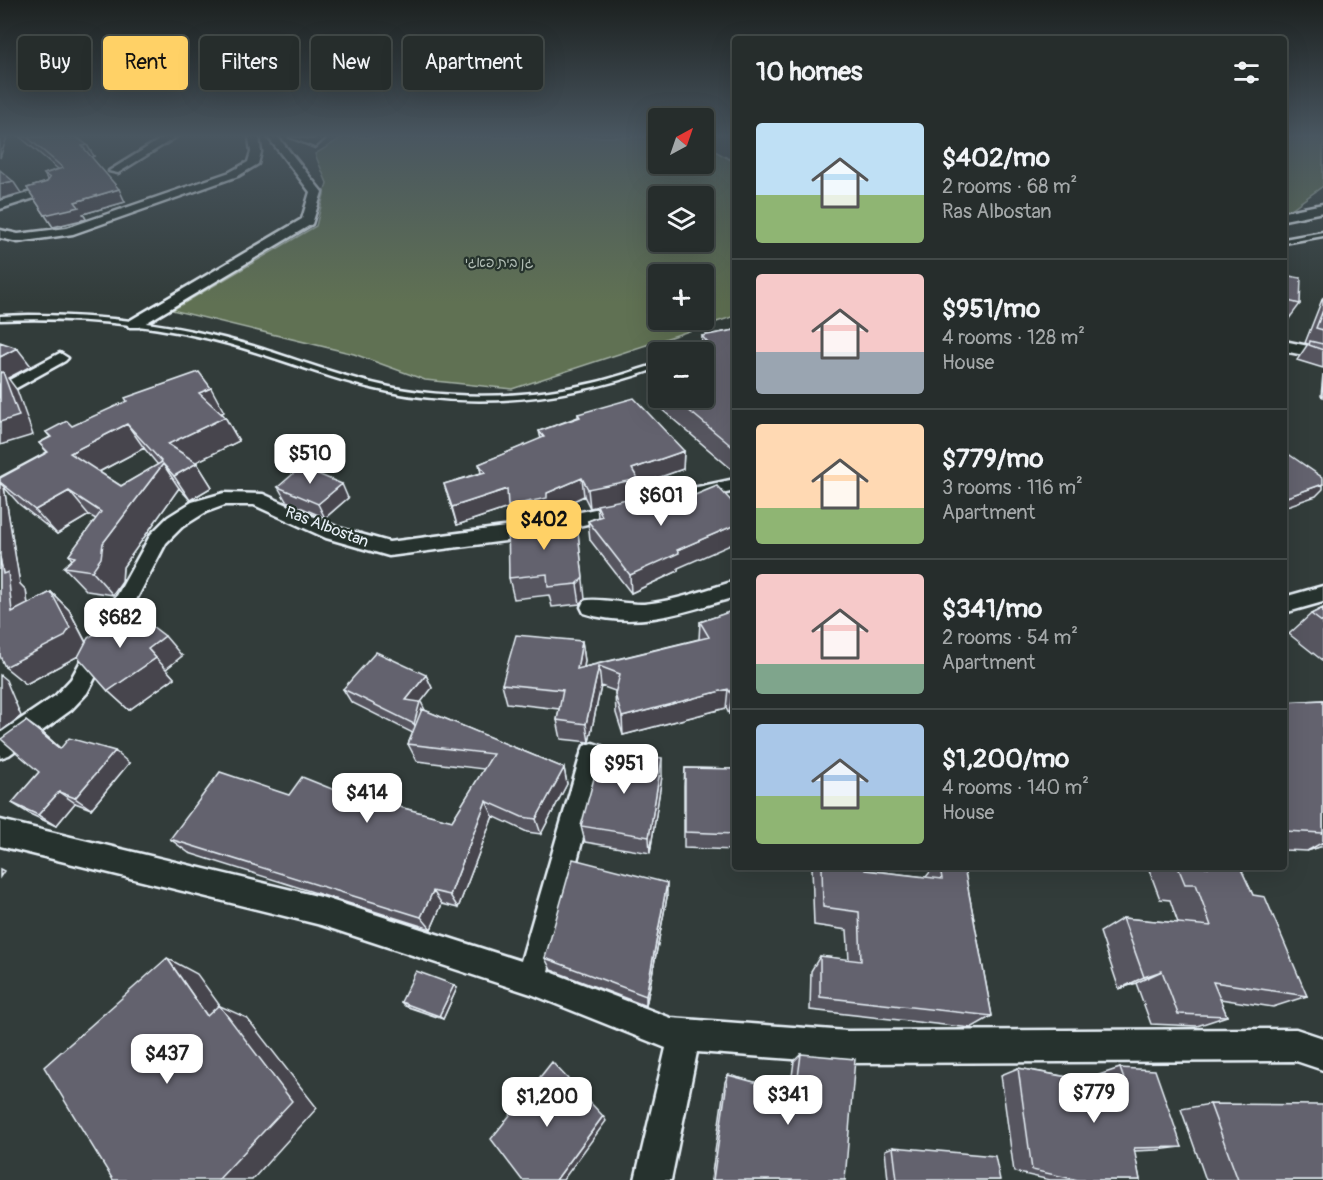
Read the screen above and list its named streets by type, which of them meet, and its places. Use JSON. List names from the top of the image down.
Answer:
{
  "streets": {
    "street": ["Ras Albostan"]
  },
  "parks": ["גן בית פאגי"],
  "north": "top right",
  "page": {
    "chip": [
      "Buy",
      "Rent",
      "Filters",
      "New",
      "Apartment"
    ],
    "heading": "10 homes",
    "map_buttons": ["+", "−"],
    "list": [
      {
        "name": "$402/mo",
        "note": "2 rooms · 68 m² · Ras Albostan"
      },
      {
        "name": "$951/mo",
        "note": "4 rooms · 128 m² · House"
      },
      {
        "name": "$779/mo",
        "note": "3 rooms · 116 m² · Apartment"
      },
      {
        "name": "$341/mo",
        "note": "2 rooms · 54 m² · Apartment"
      },
      {
        "name": "$1,200/mo",
        "note": "4 rooms · 140 m² · House"
      }
    ],
    "price": [
      "$510",
      "$601",
      "$402",
      "$682",
      "$951",
      "$414",
      "$437",
      "$779",
      "$341",
      "$1,200"
    ]
  }
}
